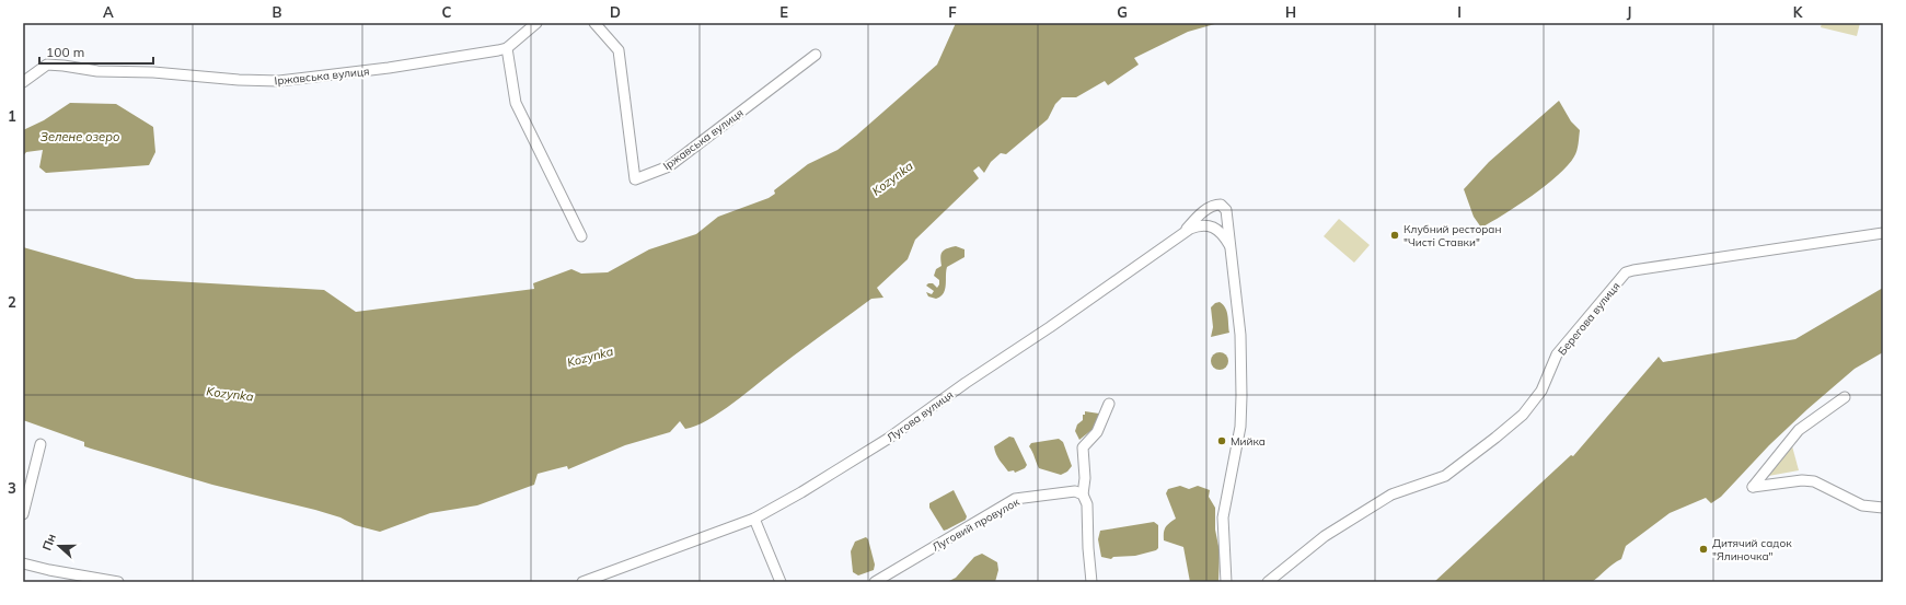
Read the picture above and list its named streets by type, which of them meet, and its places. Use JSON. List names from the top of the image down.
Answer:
{
  "streets": {
    "street": [
      "Іржавська вулиця",
      "Берегова вулиця",
      "Лугова вулиця",
      "Луговий провулок"
    ]
  },
  "water": ["Зелене озеро", "Kozynka"],
  "places": ["Клубний ресторан \"Чисті Ставки\"", "Мийка", "Дитячий садок \"Ялиночка\""],
  "scale_bar": "100 m",
  "north": "left",
  "grid": {
    "columns": [
      "A",
      "B",
      "C",
      "D",
      "E",
      "F",
      "G",
      "H",
      "I",
      "J",
      "K"
    ],
    "rows": ["1", "2", "3"]
  }
}
